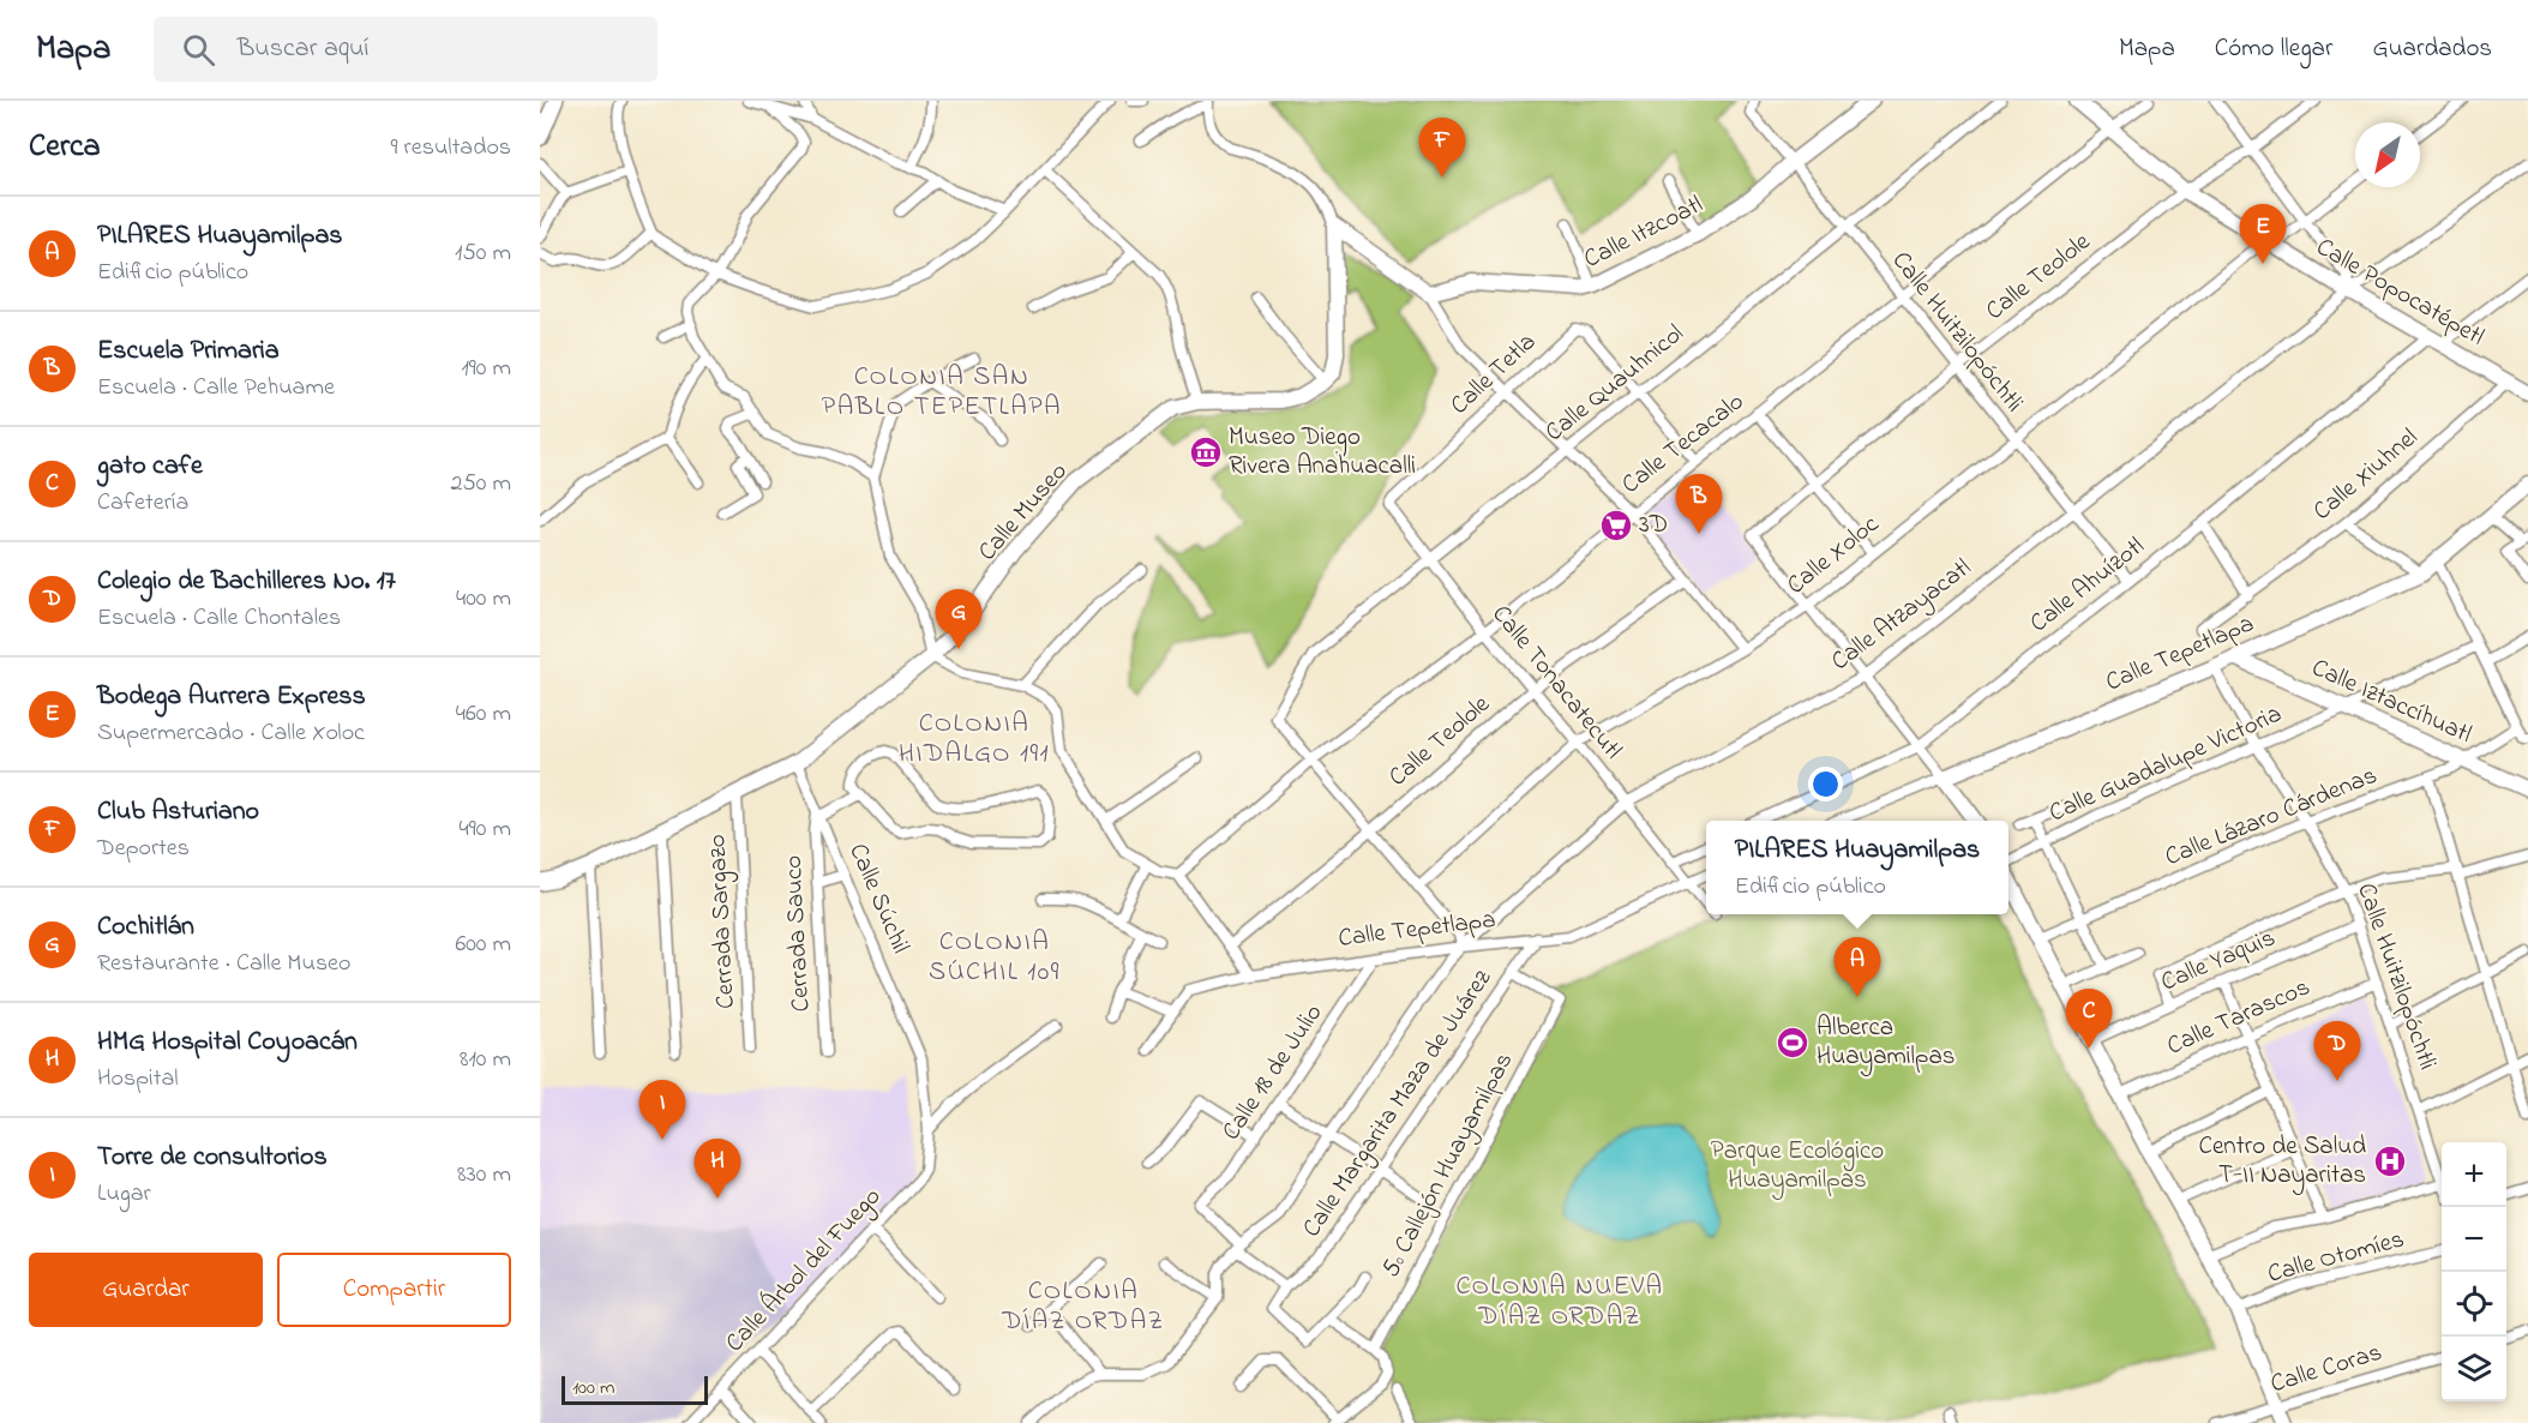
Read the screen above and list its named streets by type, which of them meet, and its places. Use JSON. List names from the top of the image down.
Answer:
{
  "streets": {
    "street": [
      "Calle Itzcoatl",
      "Calle Teolole",
      "Calle Popocatépetl",
      "Calle Huitzilopóchtli",
      "Calle Tetla",
      "Calle Quauhnicol",
      "Calle Tecacalo",
      "Calle Xiuhnel",
      "Calle Museo",
      "Calle Xoloc",
      "Calle Ahuízotl",
      "Calle Atzayacatl",
      "Calle Tepetlapa",
      "Calle Tonacatecutl",
      "Calle Iztaccíhuatl",
      "Calle Guadalupe Victoria",
      "Calle Lázaro Cárdenas",
      "Calle Súchil",
      "Cerrada Sargazo",
      "Cerrada Sauco",
      "Calle Yaquis",
      "Calle Tarascos",
      "Calle 18 de Julio",
      "Calle Margarita Maza de Juárez",
      "5º Callejón Huayamilpas",
      "Calle Otomíes",
      "Calle Árbol del Fuego",
      "Calle Coras"
    ]
  },
  "crossings": [
    ["Calle Itzcoatl", "Calle Huitzilopóchtli"],
    ["Calle Teolole", "Calle Popocatépetl"],
    ["Calle Teolole", "Calle Huitzilopóchtli"],
    ["Calle Teolole", "Calle Xoloc"],
    ["Calle Teolole", "Calle Tonacatecutl"],
    ["Calle Popocatépetl", "Calle Tecacalo"],
    ["Calle Popocatépetl", "Calle Xiuhnel"],
    ["Calle Popocatépetl", "Calle Xoloc"],
    ["Calle Popocatépetl", "Calle Ahuízotl"],
    ["Calle Popocatépetl", "Calle Atzayacatl"],
    ["Calle Huitzilopóchtli", "Calle Quauhnicol"],
    ["Calle Huitzilopóchtli", "Calle Tecacalo"],
    ["Calle Huitzilopóchtli", "Calle Xoloc"],
    ["Calle Huitzilopóchtli", "Calle Ahuízotl"],
    ["Calle Huitzilopóchtli", "Calle Atzayacatl"],
    ["Calle Huitzilopóchtli", "Calle Tepetlapa"],
    ["Calle Huitzilopóchtli", "Calle Guadalupe Victoria"],
    ["Calle Huitzilopóchtli", "Calle Lázaro Cárdenas"],
    ["Calle Huitzilopóchtli", "Calle Yaquis"],
    ["Calle Huitzilopóchtli", "Calle Tarascos"],
    ["Calle Tetla", "Calle Quauhnicol"],
    ["Calle Tetla", "Calle Tonacatecutl"],
    ["Calle Quauhnicol", "Calle Tecacalo"],
    ["Calle Quauhnicol", "Calle Tonacatecutl"],
    ["Calle Tecacalo", "Calle Tonacatecutl"],
    ["Calle Museo", "Calle Súchil"],
    ["Calle Museo", "Cerrada Sargazo"],
    ["Calle Xoloc", "Calle Tonacatecutl"],
    ["Calle Atzayacatl", "Calle Tepetlapa"],
    ["Calle Atzayacatl", "Calle Tonacatecutl"],
    ["Calle Atzayacatl", "Calle 18 de Julio"],
    ["Calle Tepetlapa", "Calle Tonacatecutl"],
    ["Calle Tepetlapa", "Calle Iztaccíhuatl"],
    ["Calle Tepetlapa", "Calle 18 de Julio"],
    ["Calle Tepetlapa", "Calle Margarita Maza de Juárez"],
    ["Calle Iztaccíhuatl", "Calle Guadalupe Victoria"],
    ["Calle Iztaccíhuatl", "Calle Lázaro Cárdenas"],
    ["Calle Súchil", "Cerrada Sauco"],
    ["Calle Súchil", "Calle Árbol del Fuego"],
    ["Calle Margarita Maza de Juárez", "5º Callejón Huayamilpas"]
  ],
  "districts": [
    "COLONIA SAN PABLO TEPETLAPA",
    "COLONIA HIDALGO 191",
    "COLONIA SÚCHIL 109",
    "COLONIA NUEVA DÍAZ ORDAZ",
    "COLONIA DÍAZ ORDAZ"
  ],
  "parks": ["Parque Ecológico Huayamilpas"],
  "places": {
    "museum": ["Museo Diego Rivera Anahuacalli"],
    "supermarket": ["3D"],
    "sports": ["Alberca Huayamilpas"],
    "hospital": ["Centro de Salud T-II Nayaritas"]
  },
  "scale_bar": "100 m",
  "north": "bottom left",
  "page": {
    "header": "Mapa",
    "search": "Buscar aquí",
    "nav": ["Mapa", "Cómo llegar", "Guardados"],
    "heading": ["Cerca", "9 resultados"],
    "pins": [
      "F",
      "E",
      "B",
      "G",
      "A",
      "C",
      "D",
      "I",
      "H"
    ],
    "list": [
      {
        "mark": "A",
        "name": "PILARES Huayamilpas",
        "note": "Edificio público",
        "value": "150 m"
      },
      {
        "mark": "B",
        "name": "Escuela Primaria",
        "note": "Escuela · Calle Pehuame",
        "value": "190 m"
      },
      {
        "mark": "C",
        "name": "gato cafe",
        "note": "Cafetería",
        "value": "250 m"
      },
      {
        "mark": "D",
        "name": "Colegio de Bachilleres No. 17",
        "note": "Escuela · Calle Chontales",
        "value": "400 m"
      },
      {
        "mark": "E",
        "name": "Bodega Aurrera Express",
        "note": "Supermercado · Calle Xoloc",
        "value": "460 m"
      },
      {
        "mark": "F",
        "name": "Club Asturiano",
        "note": "Deportes",
        "value": "490 m"
      },
      {
        "mark": "G",
        "name": "Cochitlán",
        "note": "Restaurante · Calle Museo",
        "value": "600 m"
      },
      {
        "mark": "H",
        "name": "HMG Hospital Coyoacán",
        "note": "Hospital",
        "value": "810 m"
      },
      {
        "mark": "I",
        "name": "Torre de consultorios",
        "note": "Lugar",
        "value": "830 m"
      }
    ],
    "popup": ["PILARES Huayamilpas", "Edificio público"],
    "map_buttons": ["+", "−"],
    "buttons": ["Guardar", "Compartir"],
    "scale": "100 m"
  }
}
